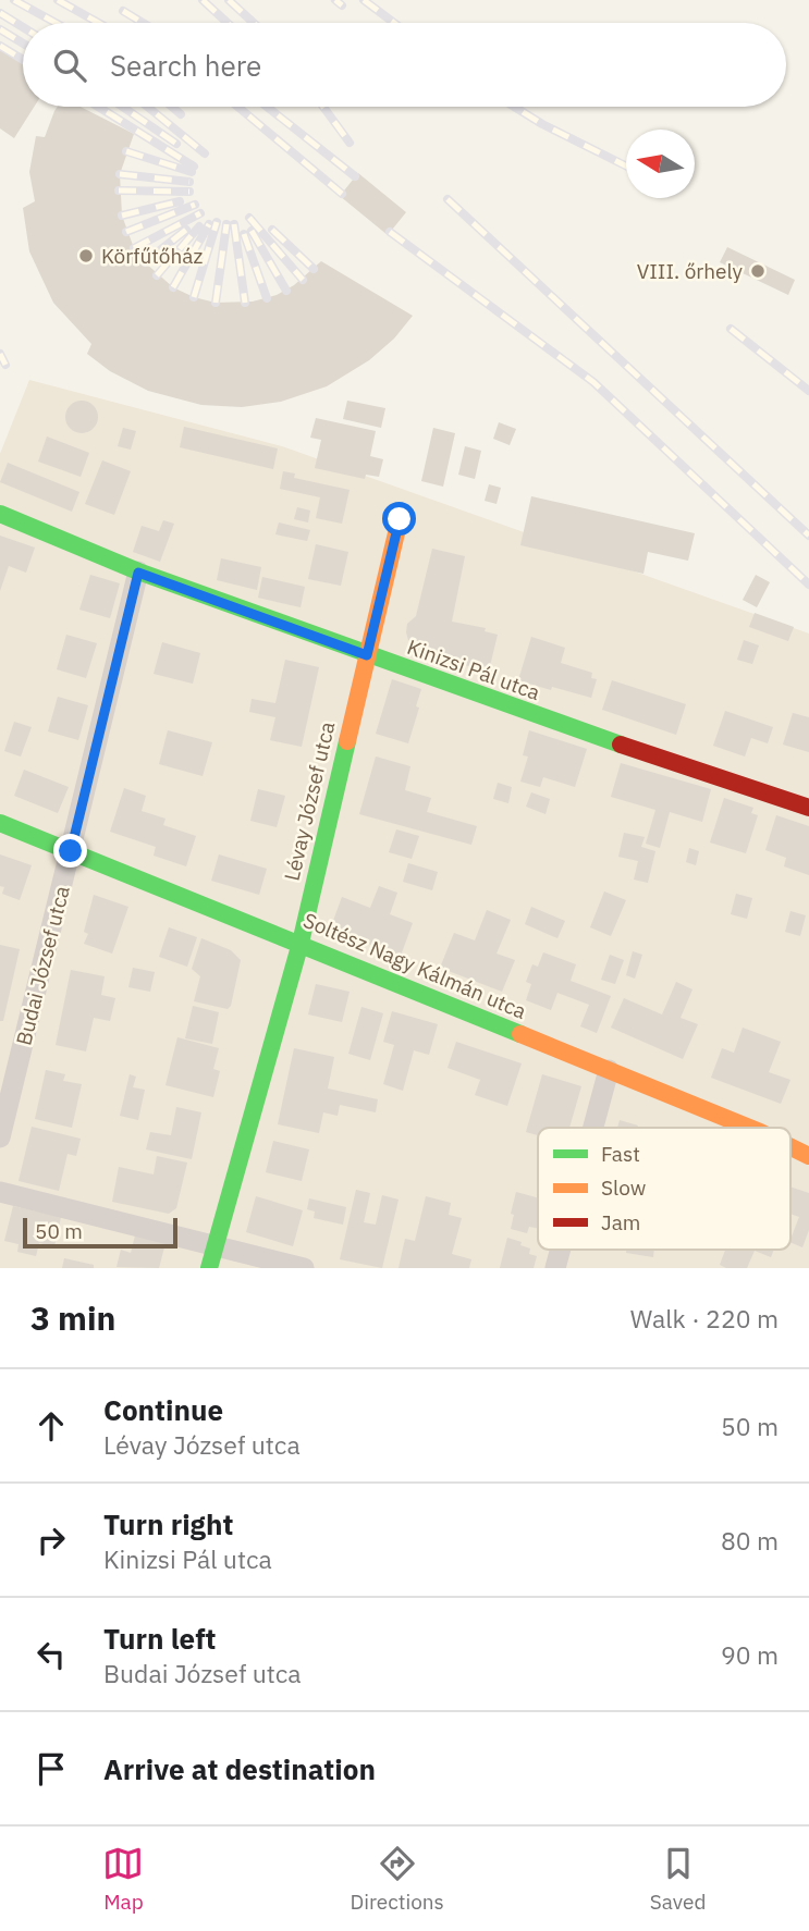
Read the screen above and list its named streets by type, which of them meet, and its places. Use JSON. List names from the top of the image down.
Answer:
{
  "streets": {
    "street": [
      "Kinizsi Pál utca",
      "Lévay József utca",
      "Budai József utca",
      "Soltész Nagy Kálmán utca"
    ]
  },
  "crossings": [
    ["Kinizsi Pál utca", "Lévay József utca"],
    ["Kinizsi Pál utca", "Budai József utca"],
    ["Lévay József utca", "Soltész Nagy Kálmán utca"],
    ["Budai József utca", "Soltész Nagy Kálmán utca"]
  ],
  "places": ["Körfűtőház", "VIII. őrhely"],
  "legend": ["Fast", "Slow", "Jam"],
  "scale_bar": "50 m",
  "north": "left",
  "page": {
    "search": "Search here",
    "scale": "50 m",
    "heading": ["3 min", "Walk · 220 m"],
    "list": [
      ["Continue", "Lévay József utca", "50 m"],
      ["Turn right", "Kinizsi Pál utca", "80 m"],
      ["Turn left", "Budai József utca", "90 m"],
      "Arrive at destination"
    ],
    "nav": ["Map", "Directions", "Saved"]
  }
}
